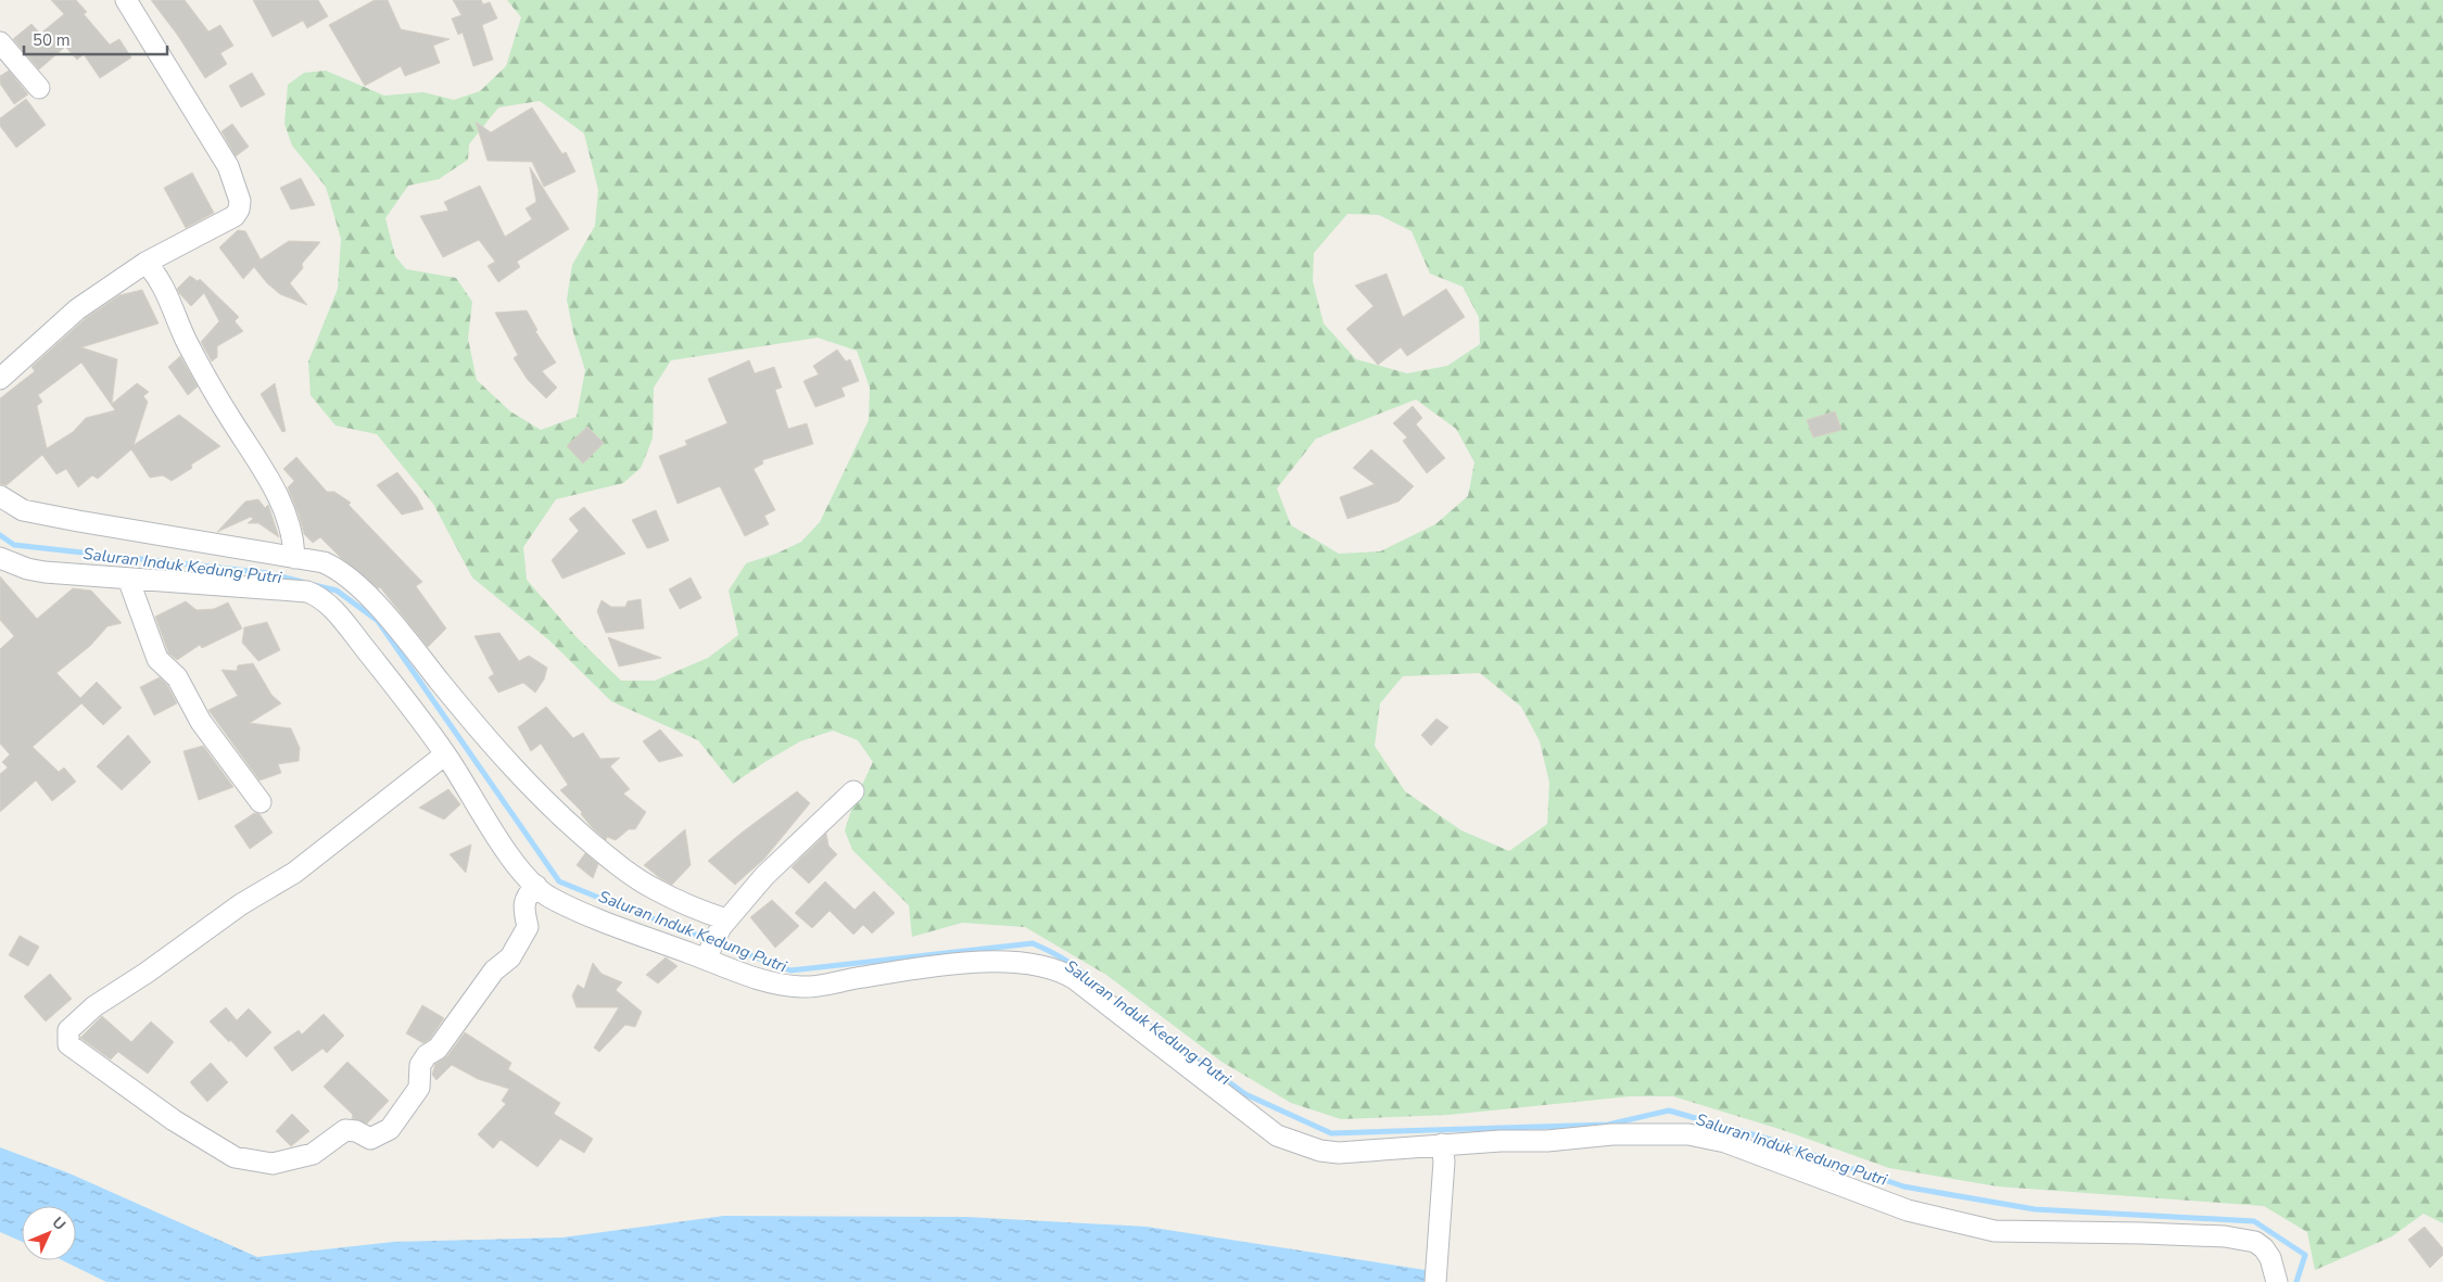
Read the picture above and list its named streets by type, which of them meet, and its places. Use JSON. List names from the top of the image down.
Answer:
{
  "water": ["Saluran Induk Kedung Putri"],
  "scale_bar": "50 m",
  "north": "top right"
}
